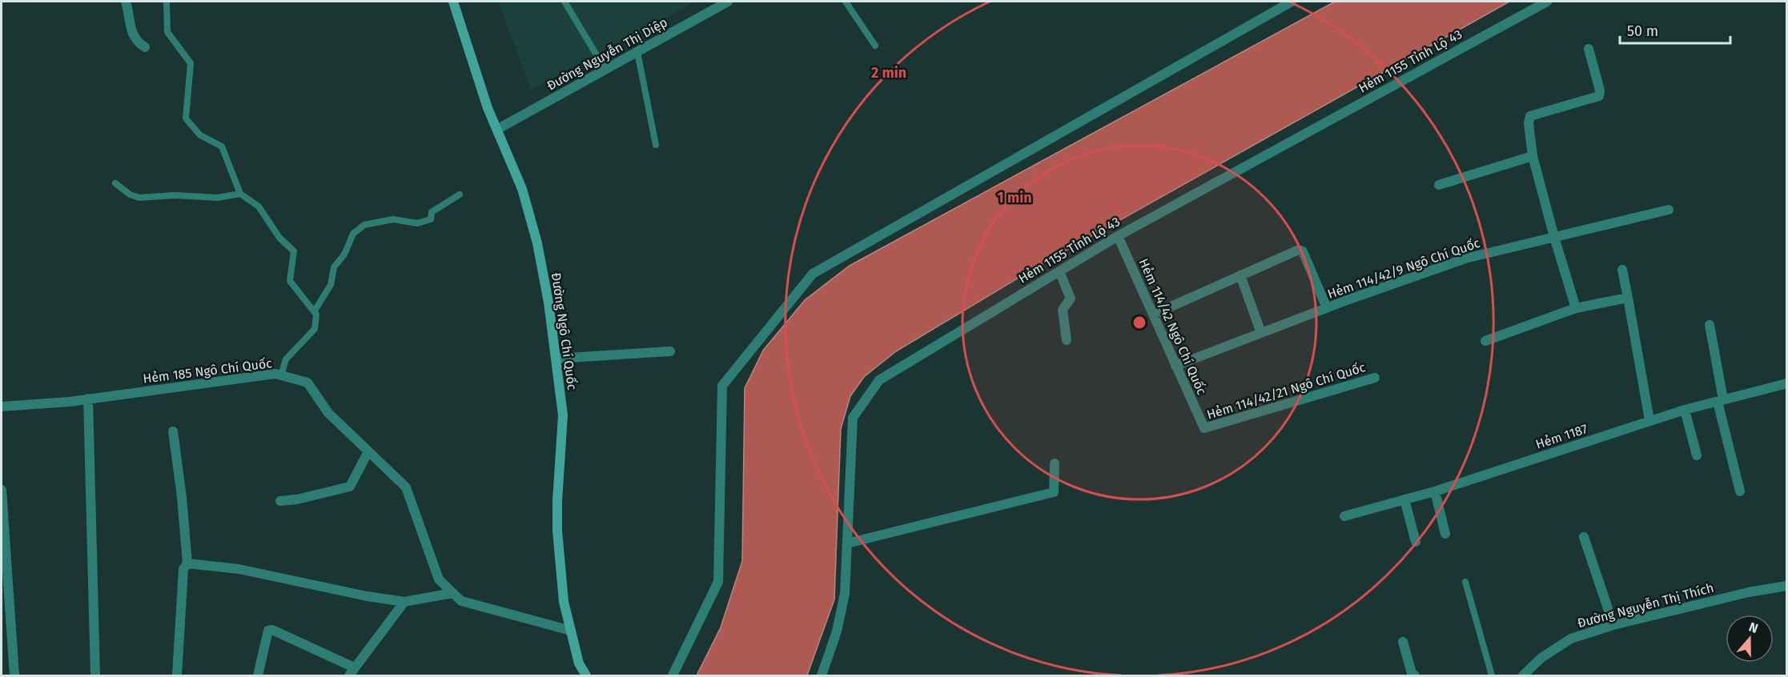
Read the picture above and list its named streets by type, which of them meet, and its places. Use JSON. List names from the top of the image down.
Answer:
{
  "streets": {
    "main road": ["Đường Ngô Chí Quốc"],
    "street": [
      "Đường Nguyễn Thị Diệp",
      "Hẻm 1155 Tỉnh Lộ 43",
      "Hẻm 114/42/9 Ngô Chí Quốc",
      "Hẻm 114/42 Ngô Chí Quốc",
      "Hẻm 185 Ngô Chí Quốc",
      "Hẻm 114/42/21 Ngô Chí Quốc",
      "Hẻm 1187",
      "Đường Nguyễn Thị Thích"
    ]
  },
  "crossings": [
    ["Đường Nguyễn Thị Diệp", "Đường Ngô Chí Quốc"],
    ["Hẻm 1155 Tỉnh Lộ 43", "Hẻm 114/42 Ngô Chí Quốc"],
    ["Hẻm 114/42/9 Ngô Chí Quốc", "Hẻm 114/42 Ngô Chí Quốc"],
    ["Hẻm 114/42 Ngô Chí Quốc", "Hẻm 114/42/21 Ngô Chí Quốc"],
    ["Đường Ngô Chí Quốc", "Hẻm 185 Ngô Chí Quốc"]
  ],
  "scale_bar": "50 m",
  "north": "top",
  "rings": ["2 min", "1 min"]
}
